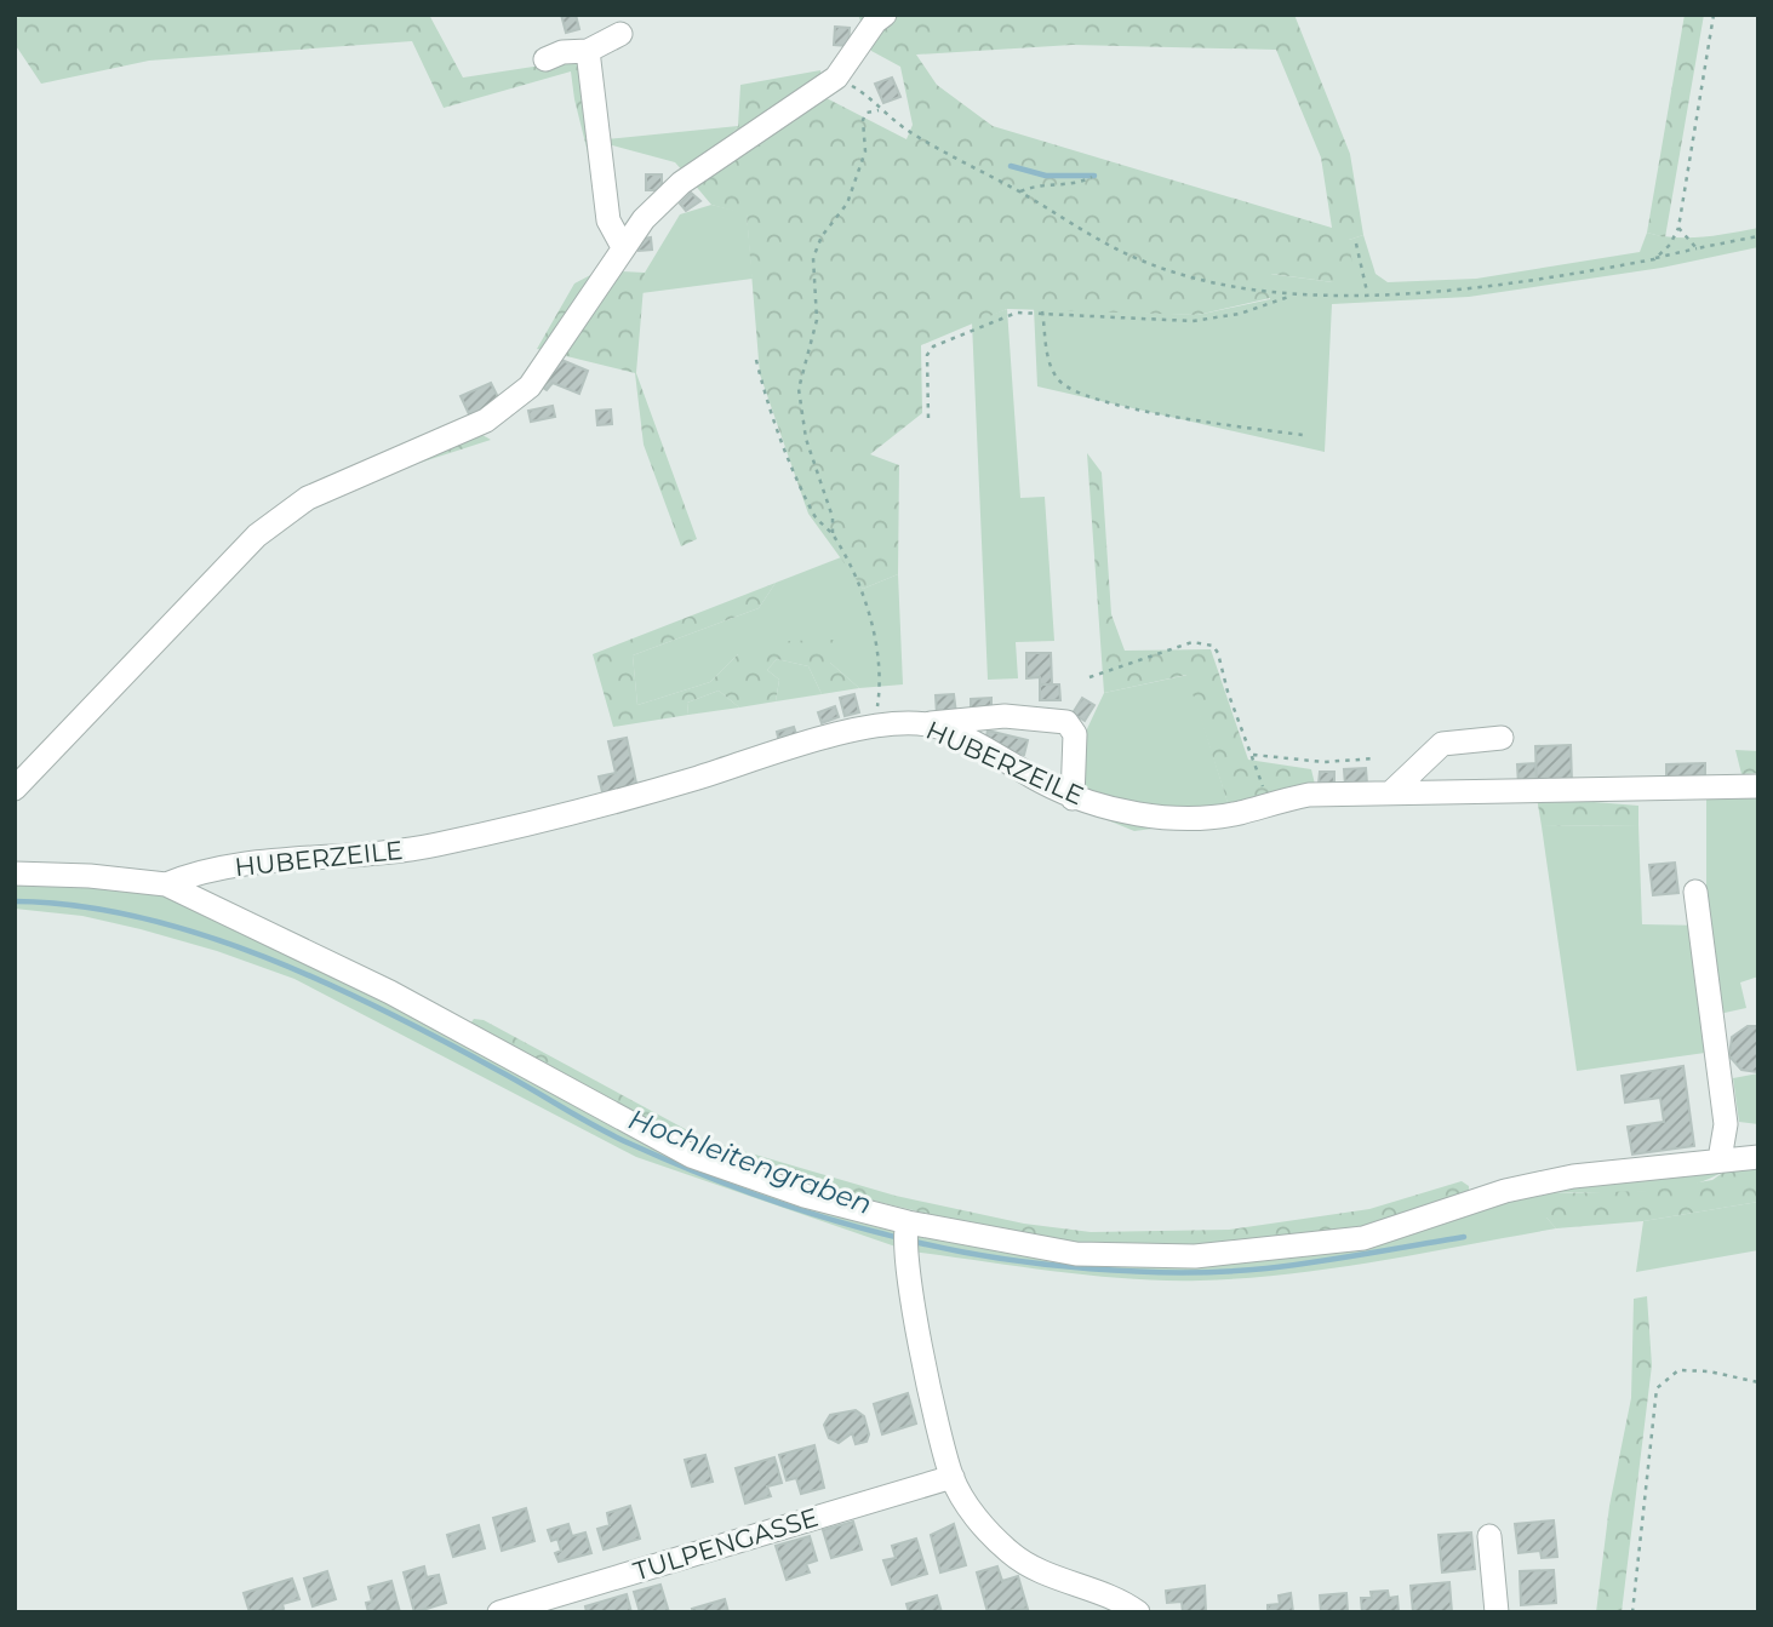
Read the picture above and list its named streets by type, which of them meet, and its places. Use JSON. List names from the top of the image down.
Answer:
{
  "streets": {
    "street": ["HUBERZEILE", "TULPENGASSE"]
  },
  "water": ["Hochleitengraben"]
}
